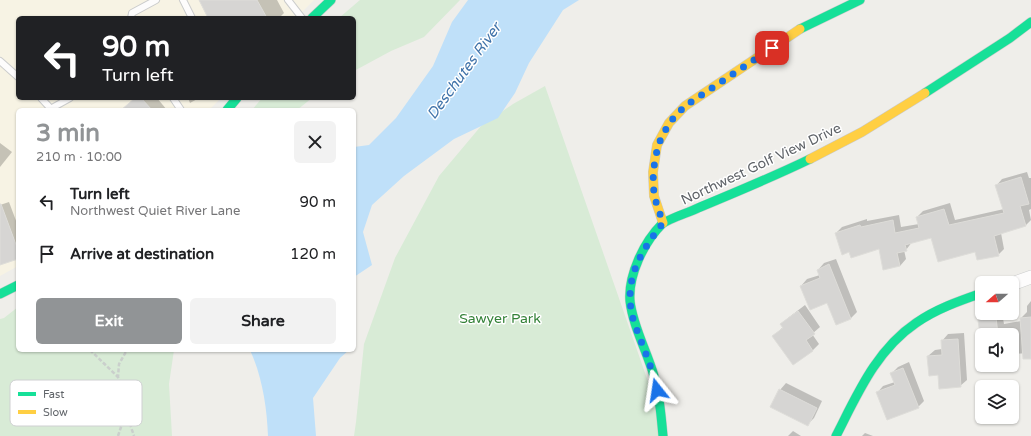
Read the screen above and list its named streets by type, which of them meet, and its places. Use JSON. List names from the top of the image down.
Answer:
{
  "streets": {
    "street": ["Northwest Golf View Drive"]
  },
  "water": ["Deschutes River"],
  "parks": ["Sawyer Park"],
  "legend": ["Fast", "Slow"],
  "north": "left",
  "page": {
    "turn": ["90 m", "Turn left"],
    "heading": ["3 min", "210 m · 10:00"],
    "list": [
      {
        "name": "Turn left",
        "note": "Northwest Quiet River Lane",
        "value": "90 m"
      },
      {
        "name": "Arrive at destination",
        "value": "120 m"
      }
    ],
    "buttons": ["Exit", "Share"]
  }
}
